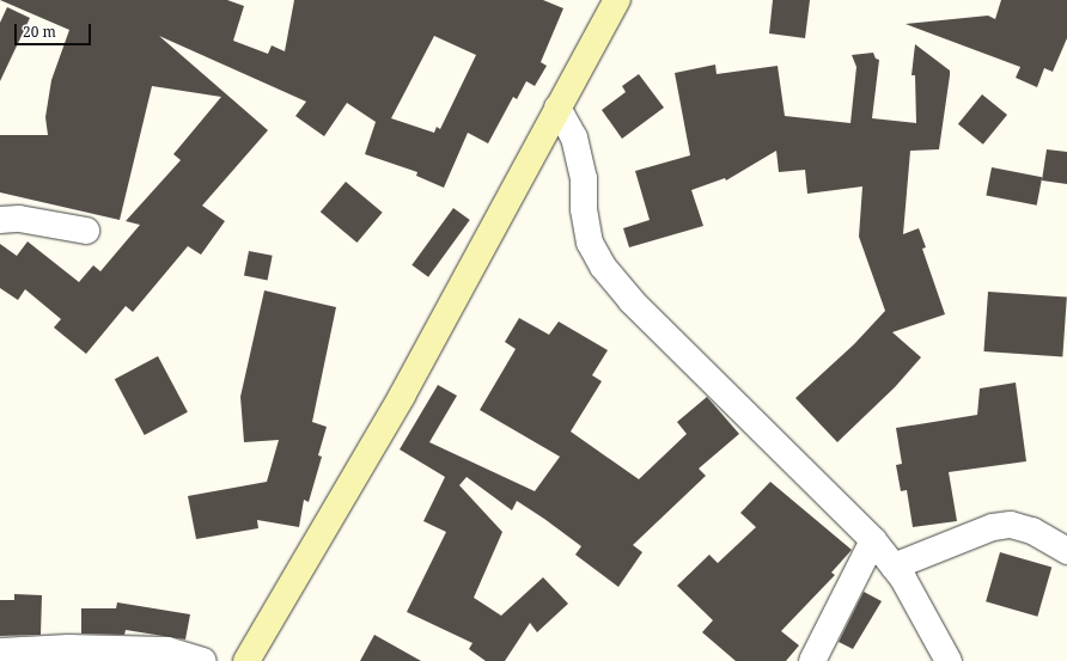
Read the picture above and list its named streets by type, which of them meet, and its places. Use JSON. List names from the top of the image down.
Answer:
{
  "scale_bar": "20 m"
}
